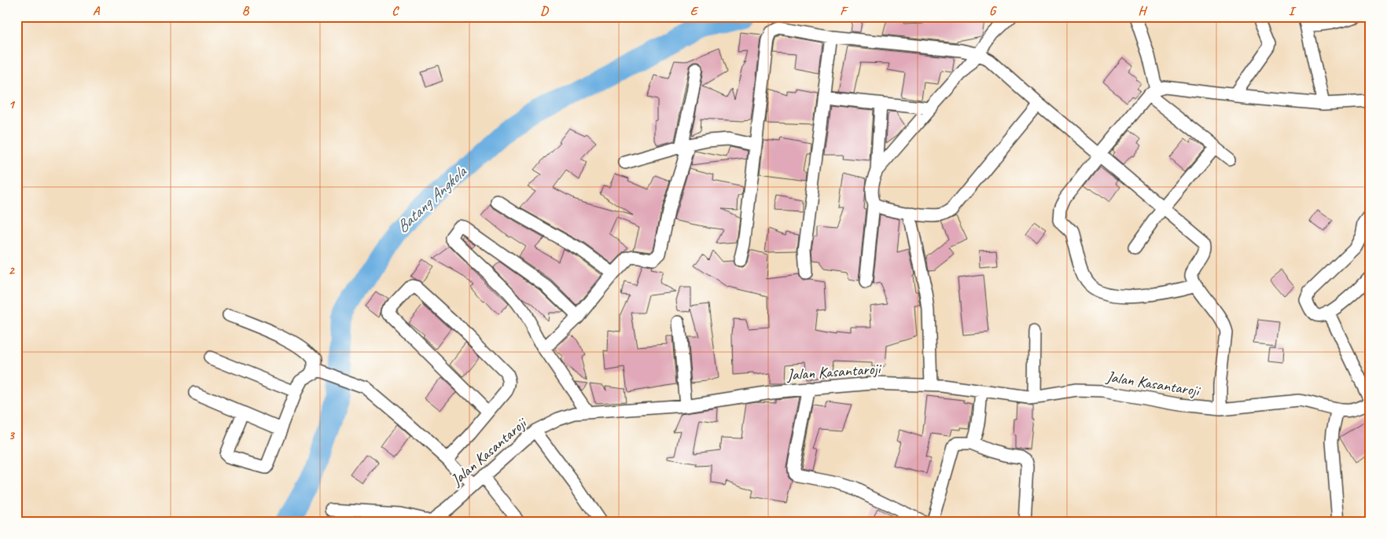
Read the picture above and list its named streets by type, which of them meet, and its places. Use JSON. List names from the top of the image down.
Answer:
{
  "streets": {
    "street": ["Jalan Kasantaroji"]
  },
  "water": ["Batang Angkola"],
  "grid": {
    "columns": [
      "A",
      "B",
      "C",
      "D",
      "E",
      "F",
      "G",
      "H",
      "I"
    ],
    "rows": ["1", "2", "3"]
  }
}
